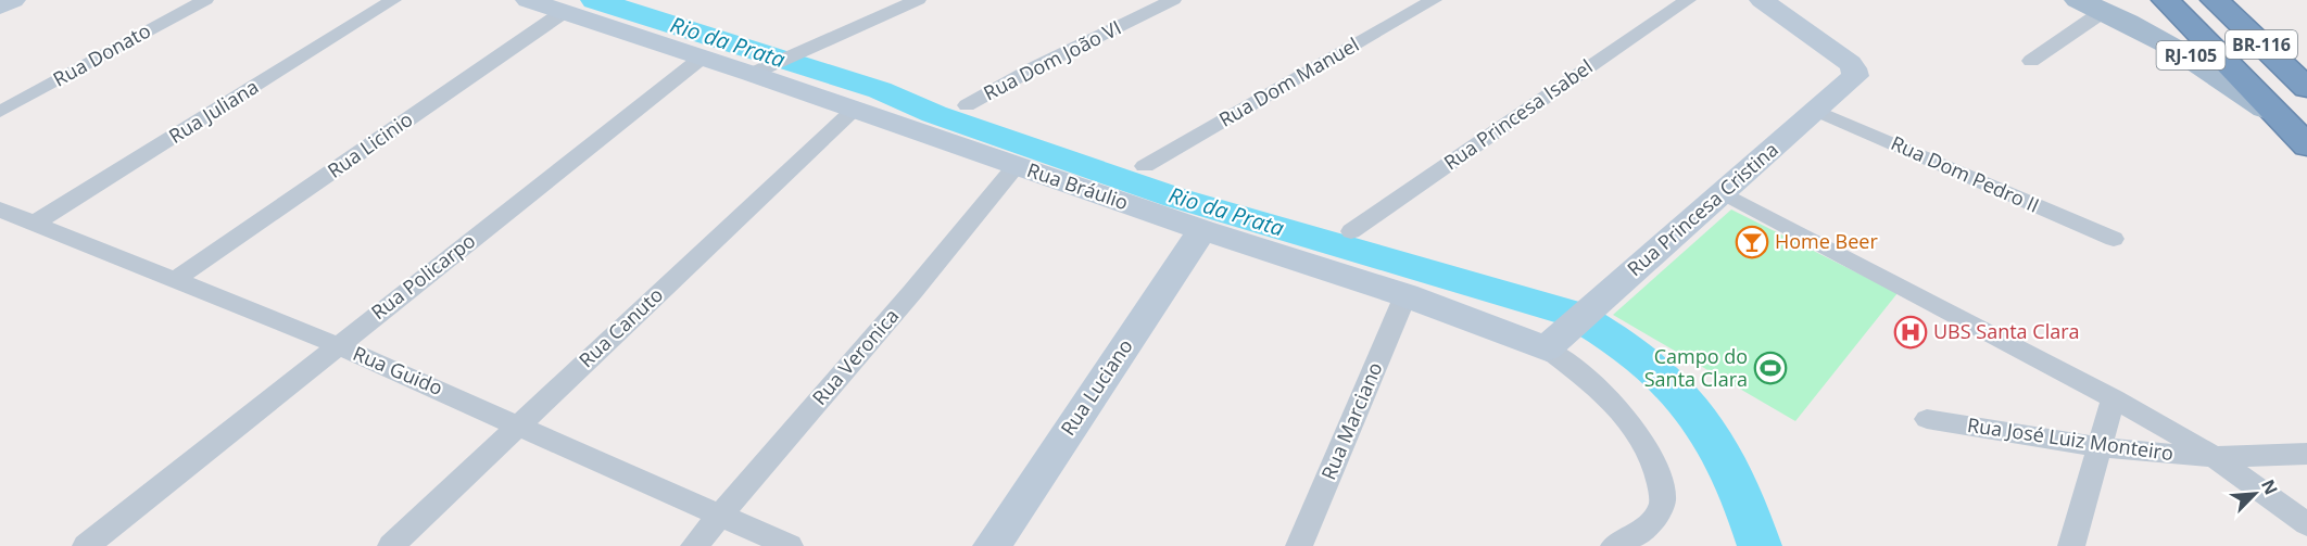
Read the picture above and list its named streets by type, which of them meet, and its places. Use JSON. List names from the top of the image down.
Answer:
{
  "streets": {
    "highway": ["BR-116"],
    "main road": ["RJ-105"],
    "street": [
      "Rua Donato",
      "Rua Dom João VI",
      "Rua Dom Manuel",
      "Rua Juliana",
      "Rua Princesa Isabel",
      "Rua Licinio",
      "Rua Dom Pedro II",
      "Rua Bráulio",
      "Rua Princesa Cristina",
      "Rua Policarpo",
      "Rua Canuto",
      "Rua Veronica",
      "Rua Guido",
      "Rua Luciano",
      "Rua Marciano",
      "Rua José Luiz Monteiro"
    ]
  },
  "crossings": [
    ["BR-116", "RJ-105"],
    ["Rua Juliana", "Rua Guido"],
    ["Rua Licinio", "Rua Bráulio"],
    ["Rua Licinio", "Rua Guido"],
    ["Rua Dom Pedro II", "Rua Princesa Cristina"],
    ["Rua Bráulio", "Rua Princesa Cristina"],
    ["Rua Bráulio", "Rua Policarpo"],
    ["Rua Bráulio", "Rua Canuto"],
    ["Rua Bráulio", "Rua Veronica"],
    ["Rua Bráulio", "Rua Luciano"],
    ["Rua Bráulio", "Rua Marciano"],
    ["Rua Policarpo", "Rua Guido"],
    ["Rua Canuto", "Rua Guido"],
    ["Rua Veronica", "Rua Guido"]
  ],
  "water": ["Rio da Prata"],
  "places": {
    "bar": ["Home Beer"],
    "hospital": ["UBS Santa Clara"],
    "sports": ["Campo do Santa Clara"]
  },
  "north": "top right"
}
